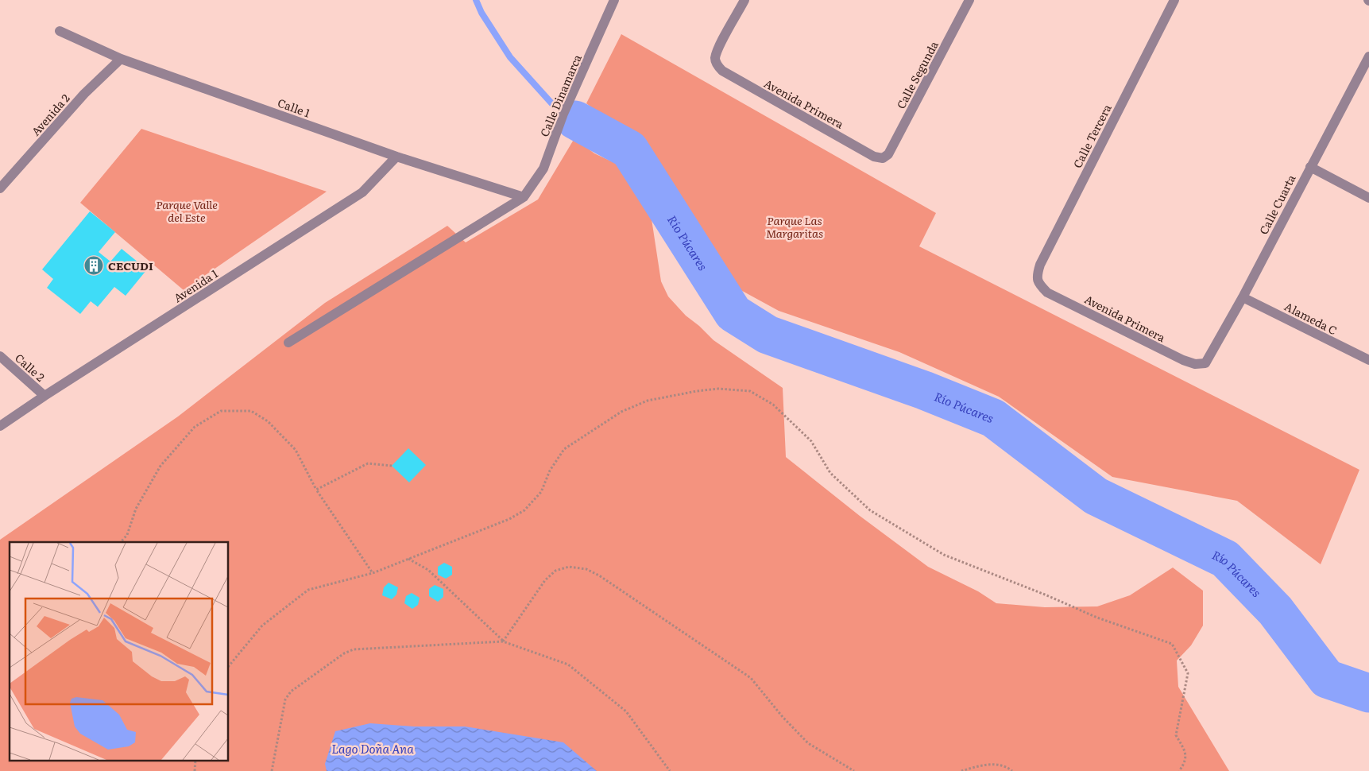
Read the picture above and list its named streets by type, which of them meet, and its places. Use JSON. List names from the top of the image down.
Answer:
{
  "streets": {
    "street": [
      "Calle Segunda",
      "Calle Dinamarca",
      "Avenida Primera",
      "Calle 1",
      "Avenida 2",
      "Calle Tercera",
      "Calle Cuarta",
      "Avenida 1",
      "Alameda C",
      "Calle 2"
    ]
  },
  "crossings": [
    ["Calle Segunda", "Avenida Primera"],
    ["Calle Dinamarca", "Calle 1"],
    ["Avenida Primera", "Calle Tercera"],
    ["Avenida Primera", "Calle Cuarta"],
    ["Calle 1", "Avenida 2"],
    ["Calle 1", "Avenida 1"],
    ["Calle Cuarta", "Alameda C"],
    ["Avenida 1", "Calle 2"]
  ],
  "water": ["Río Púcares", "Lago Doña Ana"],
  "parks": ["Parque Valle del Este", "Parque Las Margaritas"],
  "places": {
    "building": ["CECUDI"]
  }
}
